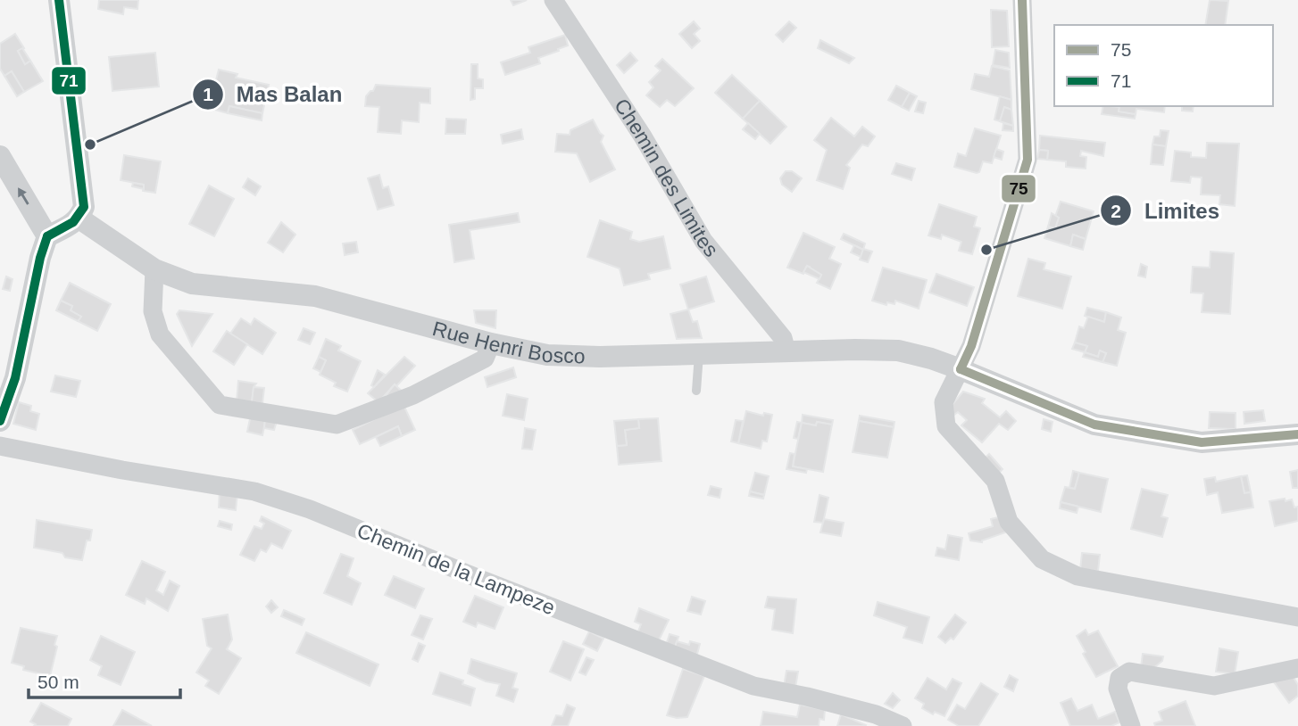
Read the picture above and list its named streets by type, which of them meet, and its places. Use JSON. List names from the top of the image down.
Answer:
{
  "streets": {
    "street": ["Chemin des Limites", "Rue Henri Bosco", "Chemin de la Lampeze"]
  },
  "crossings": [
    ["Chemin des Limites", "Rue Henri Bosco"]
  ],
  "places": ["Mas Balan", "Limites"],
  "lines": ["transit line 75", "transit line 71"],
  "legend": ["75", "71"],
  "scale_bar": "50 m"
}
